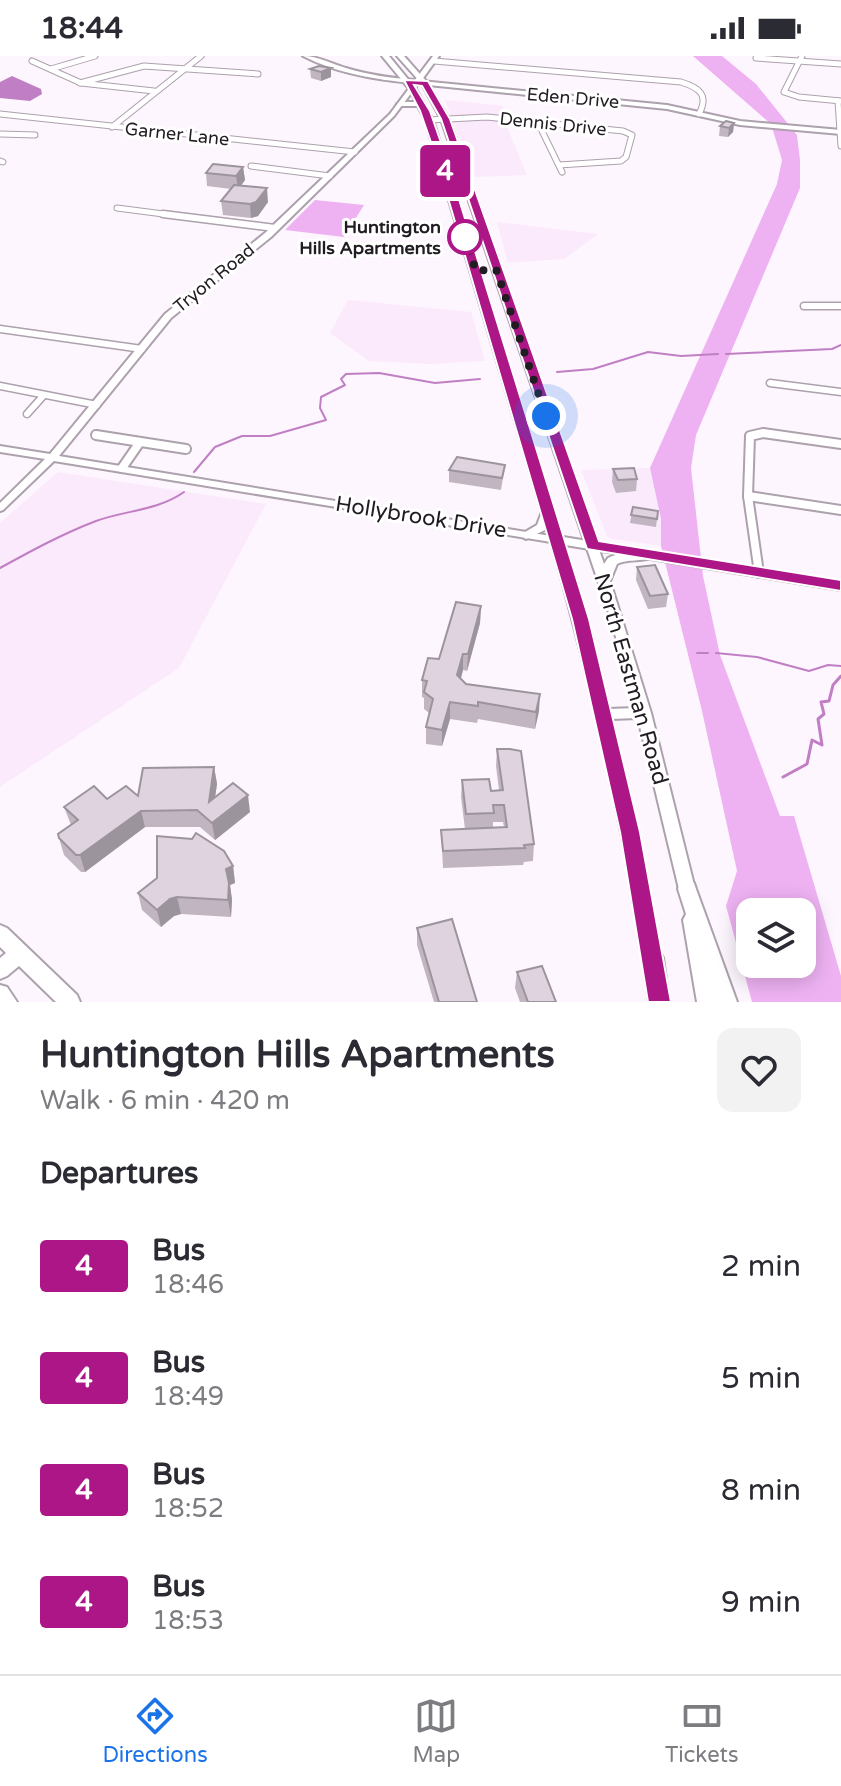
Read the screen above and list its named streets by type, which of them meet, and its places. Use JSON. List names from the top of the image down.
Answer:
{
  "streets": {
    "highway": ["North Eastman Road"],
    "main road": ["Hollybrook Drive"],
    "street": [
      "Eden Drive",
      "Dennis Drive",
      "Garner Lane",
      "Tryon Road"
    ]
  },
  "crossings": [
    ["Eden Drive", "Tryon Road"],
    ["Eden Drive", "North Eastman Road"],
    ["Dennis Drive", "North Eastman Road"],
    ["Garner Lane", "Tryon Road"],
    ["Tryon Road", "Hollybrook Drive"],
    ["Tryon Road", "North Eastman Road"],
    ["Hollybrook Drive", "North Eastman Road"]
  ],
  "places": ["Huntington Hills Apartments"],
  "lines": ["bus line 4"],
  "page": {
    "status": "18:44",
    "on_map": "4",
    "heading": [
      ["Huntington Hills Apartments", "Walk · 6 min · 420 m"],
      "Departures"
    ],
    "list": [
      {
        "mark": "4",
        "name": "Bus",
        "note": "18:46",
        "value": "2 min"
      },
      {
        "mark": "4",
        "name": "Bus",
        "note": "18:49",
        "value": "5 min"
      },
      {
        "mark": "4",
        "name": "Bus",
        "note": "18:52",
        "value": "8 min"
      },
      {
        "mark": "4",
        "name": "Bus",
        "note": "18:53",
        "value": "9 min"
      }
    ],
    "tabs": ["Directions", "Map", "Tickets"]
  }
}
